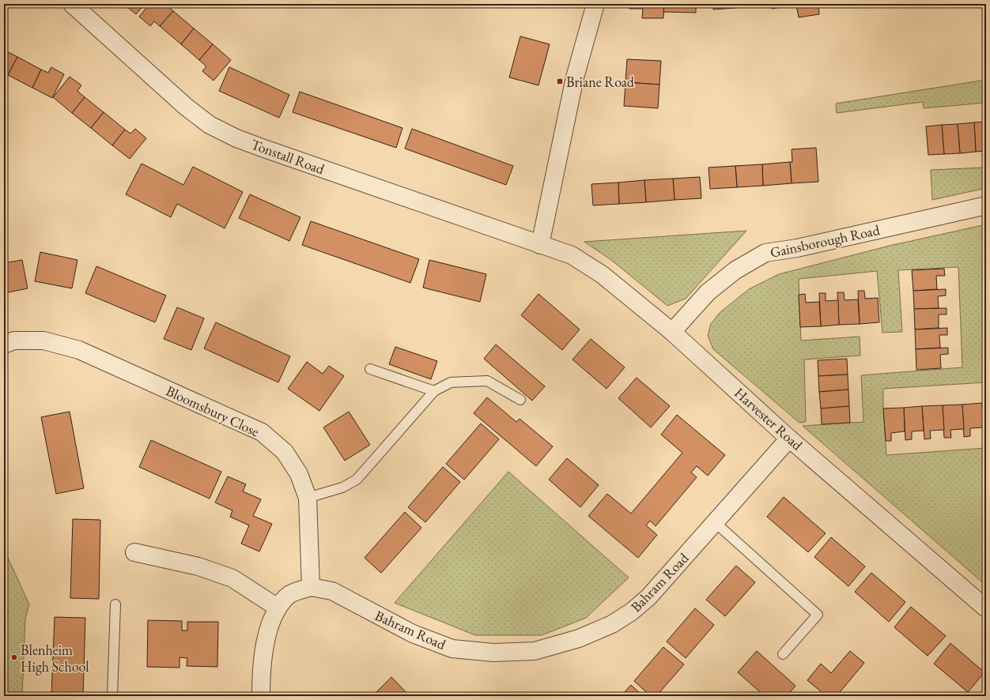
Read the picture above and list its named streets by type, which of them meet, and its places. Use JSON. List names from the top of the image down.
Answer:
{
  "streets": {
    "street": [
      "Tonstall Road",
      "Gainsborough Road",
      "Bloomsbury Close",
      "Harvester Road",
      "Bahram Road"
    ]
  },
  "crossings": [
    ["Tonstall Road", "Harvester Road"],
    ["Gainsborough Road", "Harvester Road"],
    ["Bloomsbury Close", "Bahram Road"],
    ["Harvester Road", "Bahram Road"]
  ],
  "places": {
    "transit": ["Briane Road"],
    "other": ["Blenheim High School"]
  }
}
